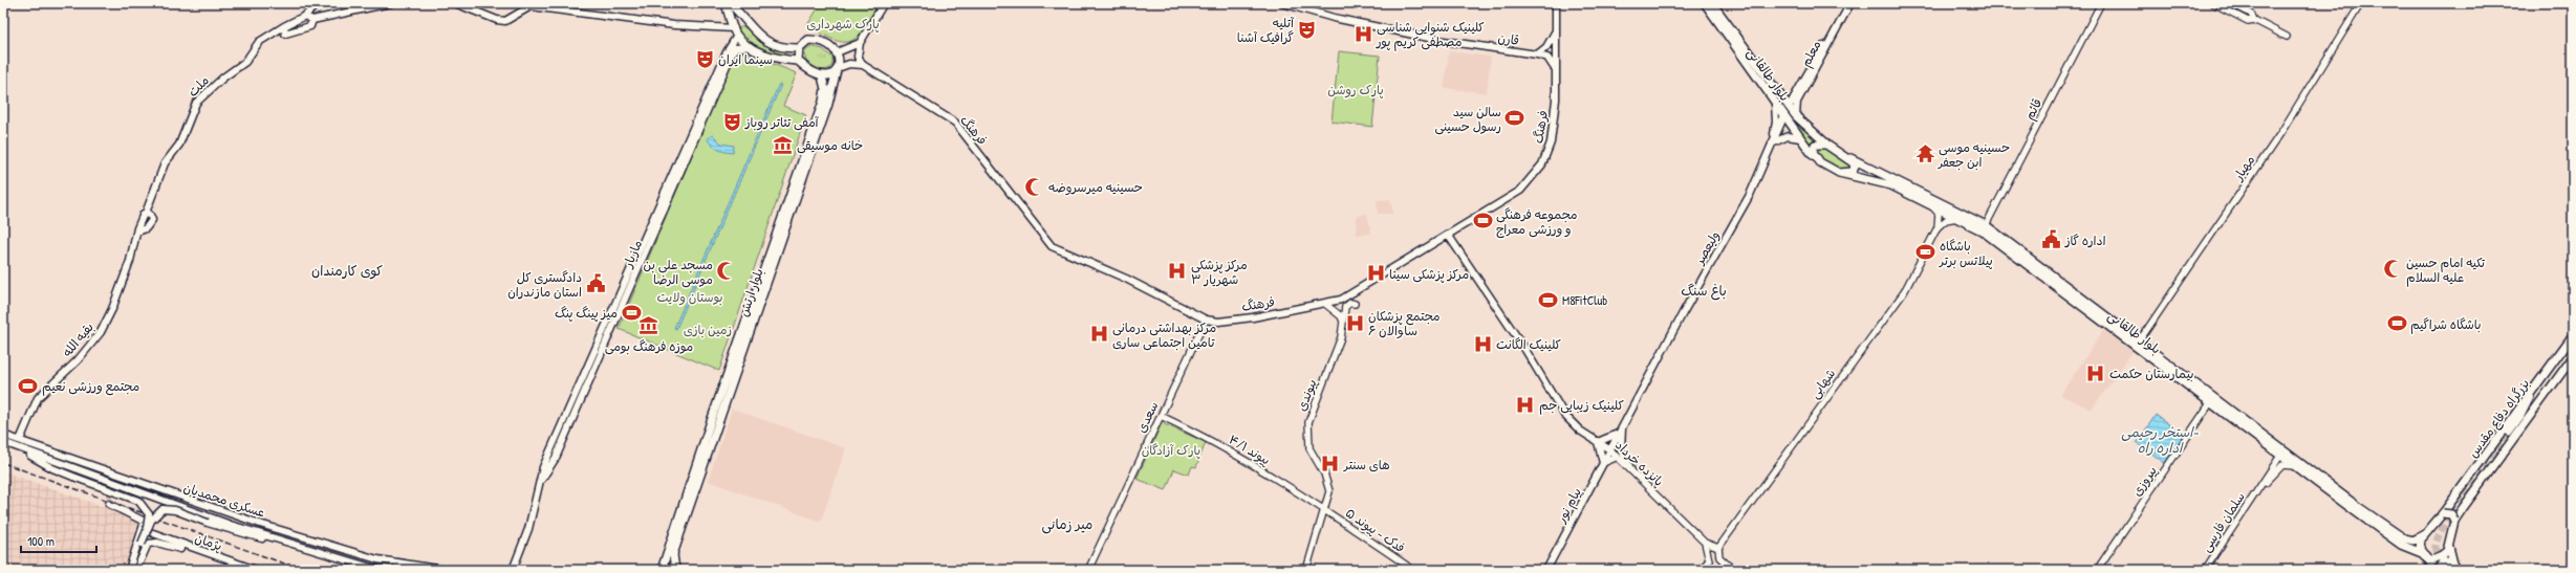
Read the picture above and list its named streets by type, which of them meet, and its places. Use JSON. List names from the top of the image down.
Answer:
{
  "streets": {
    "main road": [
      "قارن",
      "معلم",
      "بلوار طالقانی",
      "ملت",
      "فرهنگ",
      "ولیعصر",
      "مازیار",
      "بلوار ارتش",
      "بقیه الله",
      "بزرگراه دفاع مقدس",
      "پانزده خرداد",
      "عسکری محمدیان",
      "پیام نور",
      "پژمان"
    ],
    "street": [
      "قائم",
      "مهیار",
      "شهابی",
      "پیوندی",
      "سعدی",
      "پیوند ۴/۱",
      "پیروزی",
      "سلمان فارسی",
      "فدک - پیوند ۵"
    ]
  },
  "crossings": [
    ["قارن", "فرهنگ"],
    ["معلم", "بلوار طالقانی"],
    ["بلوار طالقانی", "قائم"],
    ["بلوار طالقانی", "مهیار"],
    ["بلوار طالقانی", "ولیعصر"],
    ["بلوار طالقانی", "پیروزی"],
    ["بلوار طالقانی", "سلمان فارسی"],
    ["فرهنگ", "سعدی"],
    ["فرهنگ", "پانزده خرداد"],
    ["ولیعصر", "پانزده خرداد"],
    ["ولیعصر", "پیام نور"],
    ["بقیه الله", "عسکری محمدیان"],
    ["شهابی", "پانزده خرداد"],
    ["سعدی", "پیوند ۴/۱"],
    ["پیوند ۴/۱", "فدک - پیوند ۵"],
    ["پانزده خرداد", "پیام نور"]
  ],
  "districts": ["کوی کارمندان", "باغ سنگ", "میر زمانی"],
  "water": ["استخر رحیمی- اداره راه"],
  "parks": [
    "پارک شهرداری",
    "پارک روشن",
    "بوستان ولایت",
    "زمین بازی",
    "پارک آزادگان"
  ],
  "places": {
    "theatre": ["آتلیه گرافیک آشنا", "سینما ایران", "آمفی تئاتر روباز"],
    "hospital": [
      "کلینیک شنوایی شناسی مصطفی کریم پور",
      "مرکز پزشکی شهریار ۳",
      "مرکز پزشکی سینا",
      "مجتمع پزشکان ساوالان ۶",
      "مرکز بهداشتی درمانی تامین اجتماعی ساری",
      "کلینیک الگانت",
      "بیمارستان حکمت",
      "کلینیک زیبایی جم",
      "های سنتر"
    ],
    "sports": [
      "سالن سید رسول حسینی",
      "مجموعه فرهنگی و ورزشی معراج",
      "باشگاه پیلاتس برتر",
      "M8FitClub",
      "میز پینگ پنگ",
      "باشگاه شراگیم",
      "مجتمع ورزشی نعیم"
    ],
    "museum": ["خانه موسیقی", "موزه فرهنگ بومی"],
    "temple": ["حسینیه موسی ابن جعفر"],
    "mosque": ["حسینیه میرسروضه", "تکیه امام حسین علیه السلام", "مسجد علی بن موسی الرضا"],
    "public building": ["اداره گاز", "دادگستری کل استان مازندران"]
  },
  "scale_bar": "100 m"
}
